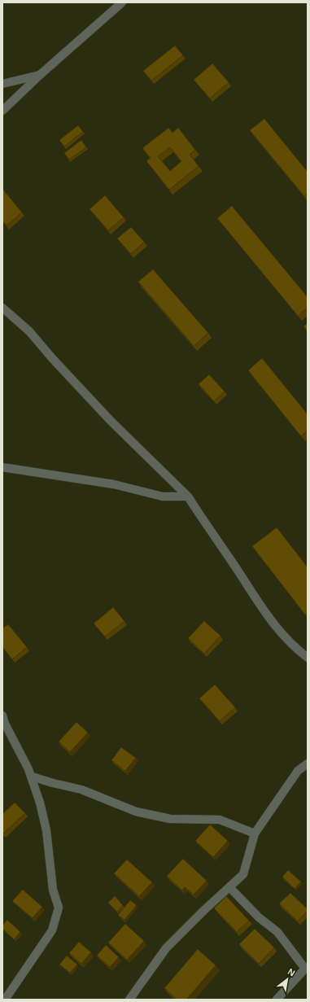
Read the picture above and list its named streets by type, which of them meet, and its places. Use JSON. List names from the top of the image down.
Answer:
{
  "north": "top right"
}
